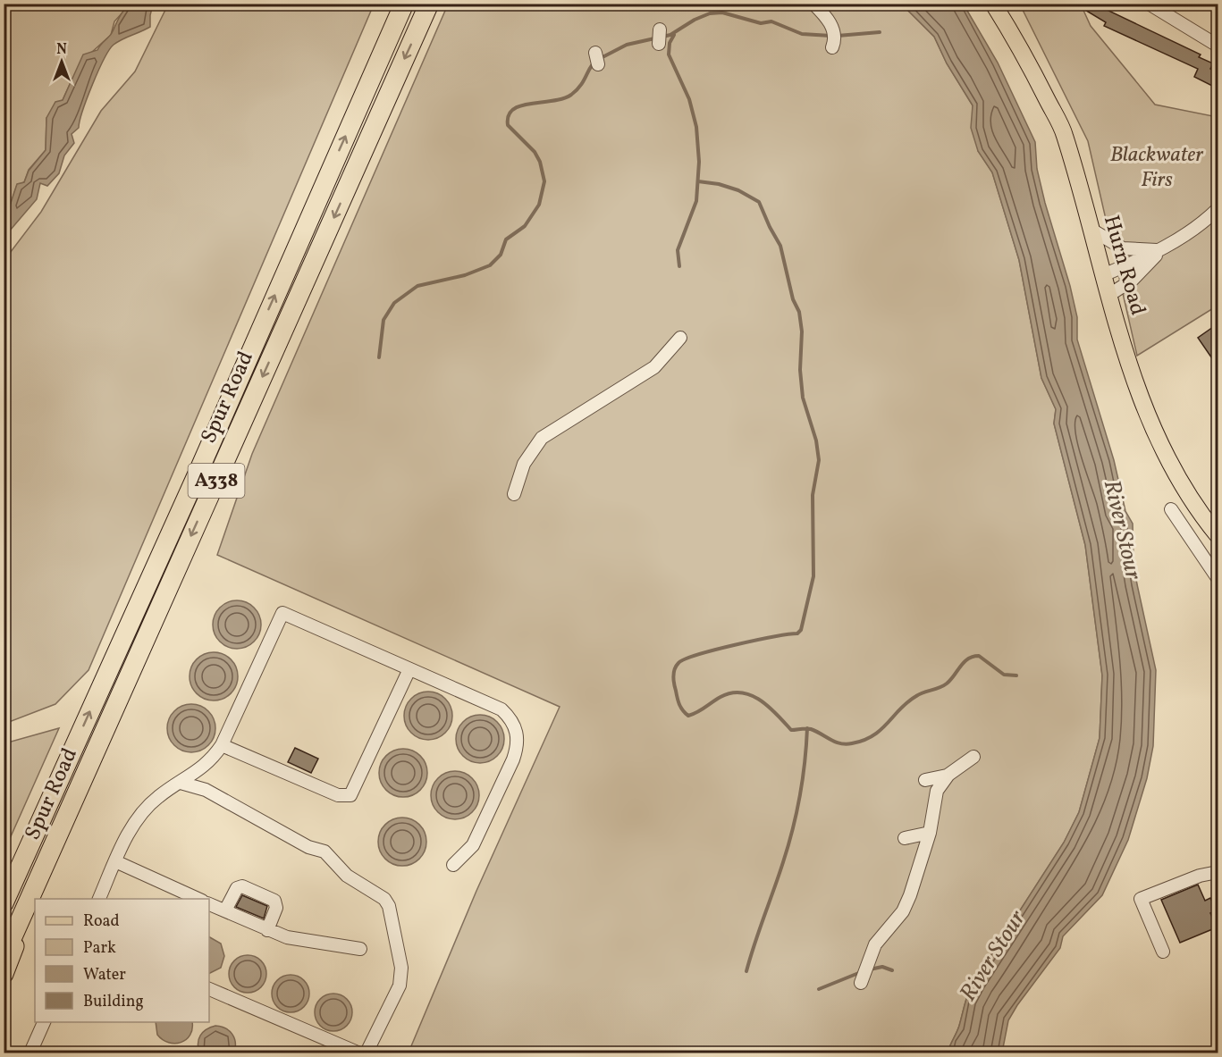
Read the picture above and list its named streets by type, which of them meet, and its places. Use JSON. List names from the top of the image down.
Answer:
{
  "streets": {
    "highway": ["Spur Road", "A338"],
    "main road": ["Hurn Road"]
  },
  "water": ["River Stour"],
  "parks": ["Blackwater Firs"],
  "legend": [
    "Road",
    "Park",
    "Water",
    "Building"
  ],
  "north": "top"
}
